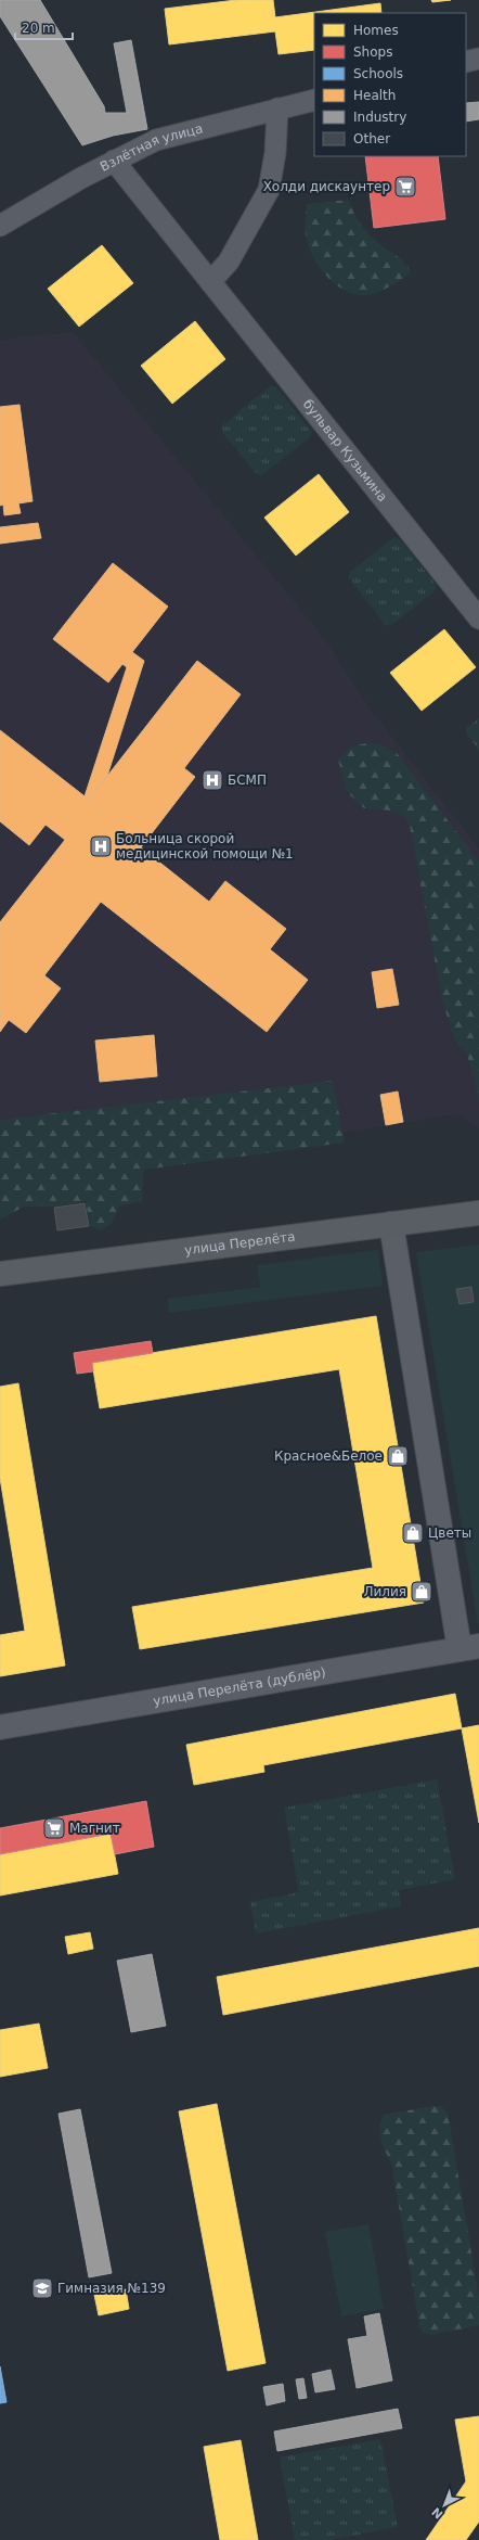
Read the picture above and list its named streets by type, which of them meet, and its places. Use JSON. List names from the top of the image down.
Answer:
{
  "streets": {
    "main road": ["улица Перелёта"],
    "street": ["Взлётная улица", "бульвар Кузьмина", "улица Перелёта (дублёр)"]
  },
  "crossings": [
    ["Взлётная улица", "бульвар Кузьмина"]
  ],
  "places": {
    "supermarket": ["Холди дискаунтер", "Магнит"],
    "hospital": ["БСМП", "Больница скорой медицинской помощи №1"],
    "shop": ["Красное&Белое", "Цветы", "Лилия"],
    "school or university": ["Гимназия №139"]
  },
  "legend": [
    "Homes",
    "Shops",
    "Schools",
    "Health",
    "Industry",
    "Other"
  ],
  "scale_bar": "20 m",
  "north": "bottom left"
}
